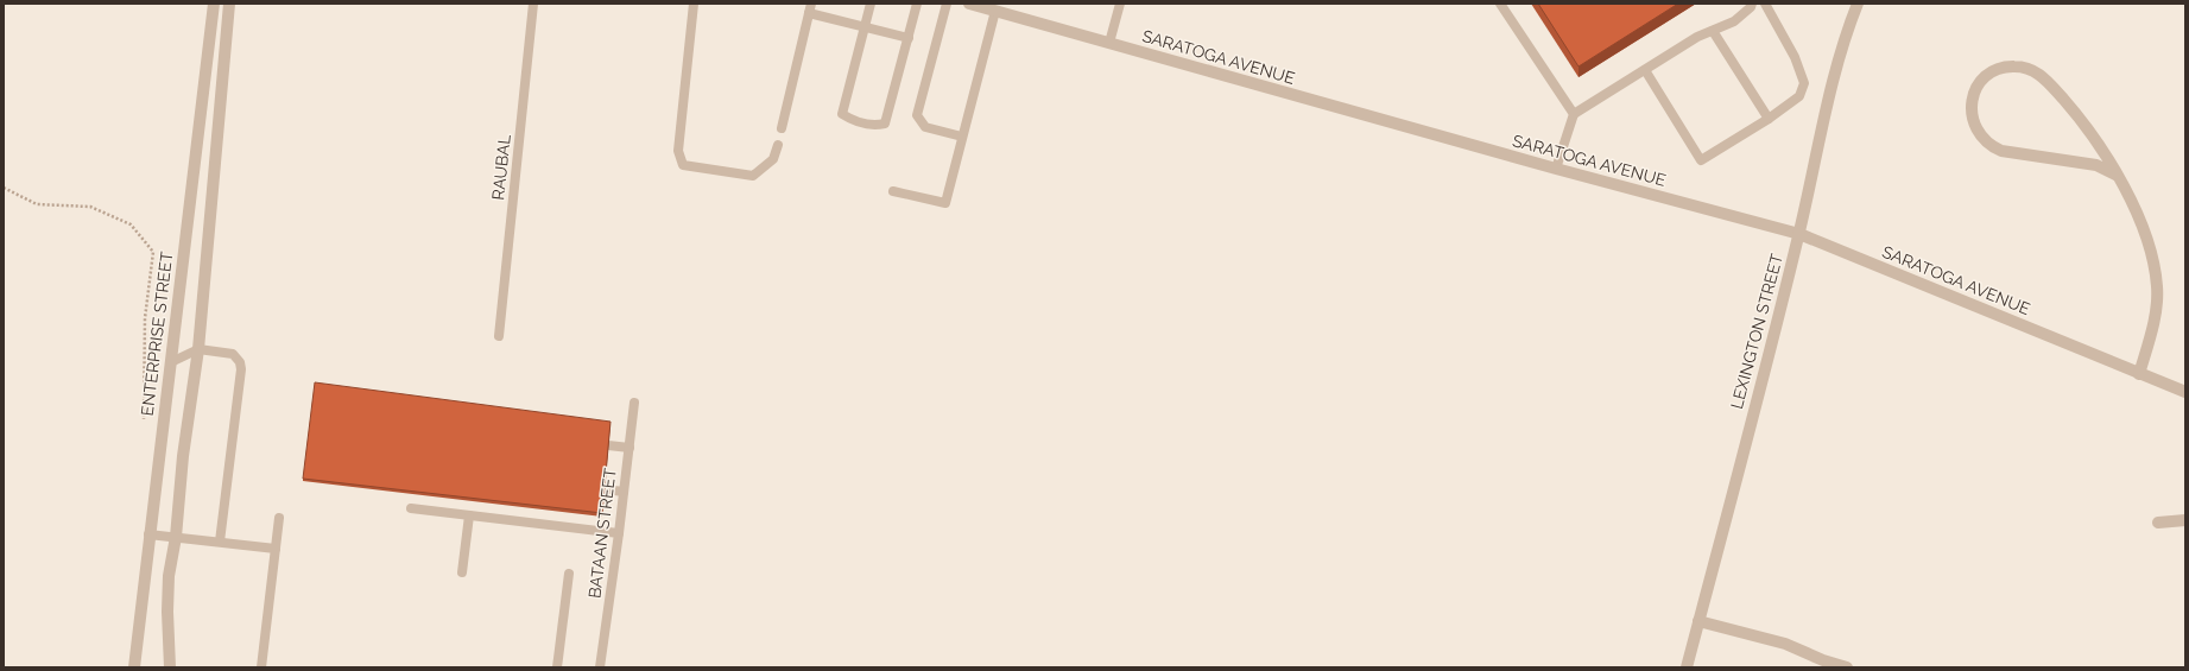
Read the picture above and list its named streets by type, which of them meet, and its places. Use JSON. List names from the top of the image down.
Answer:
{
  "streets": {
    "street": ["SARATOGA AVENUE", "LEXINGTON STREET", "ENTERPRISE STREET"],
    "lane": ["RAUBAL", "BATAAN STREET"]
  },
  "crossings": [
    ["SARATOGA AVENUE", "LEXINGTON STREET"]
  ]
}
